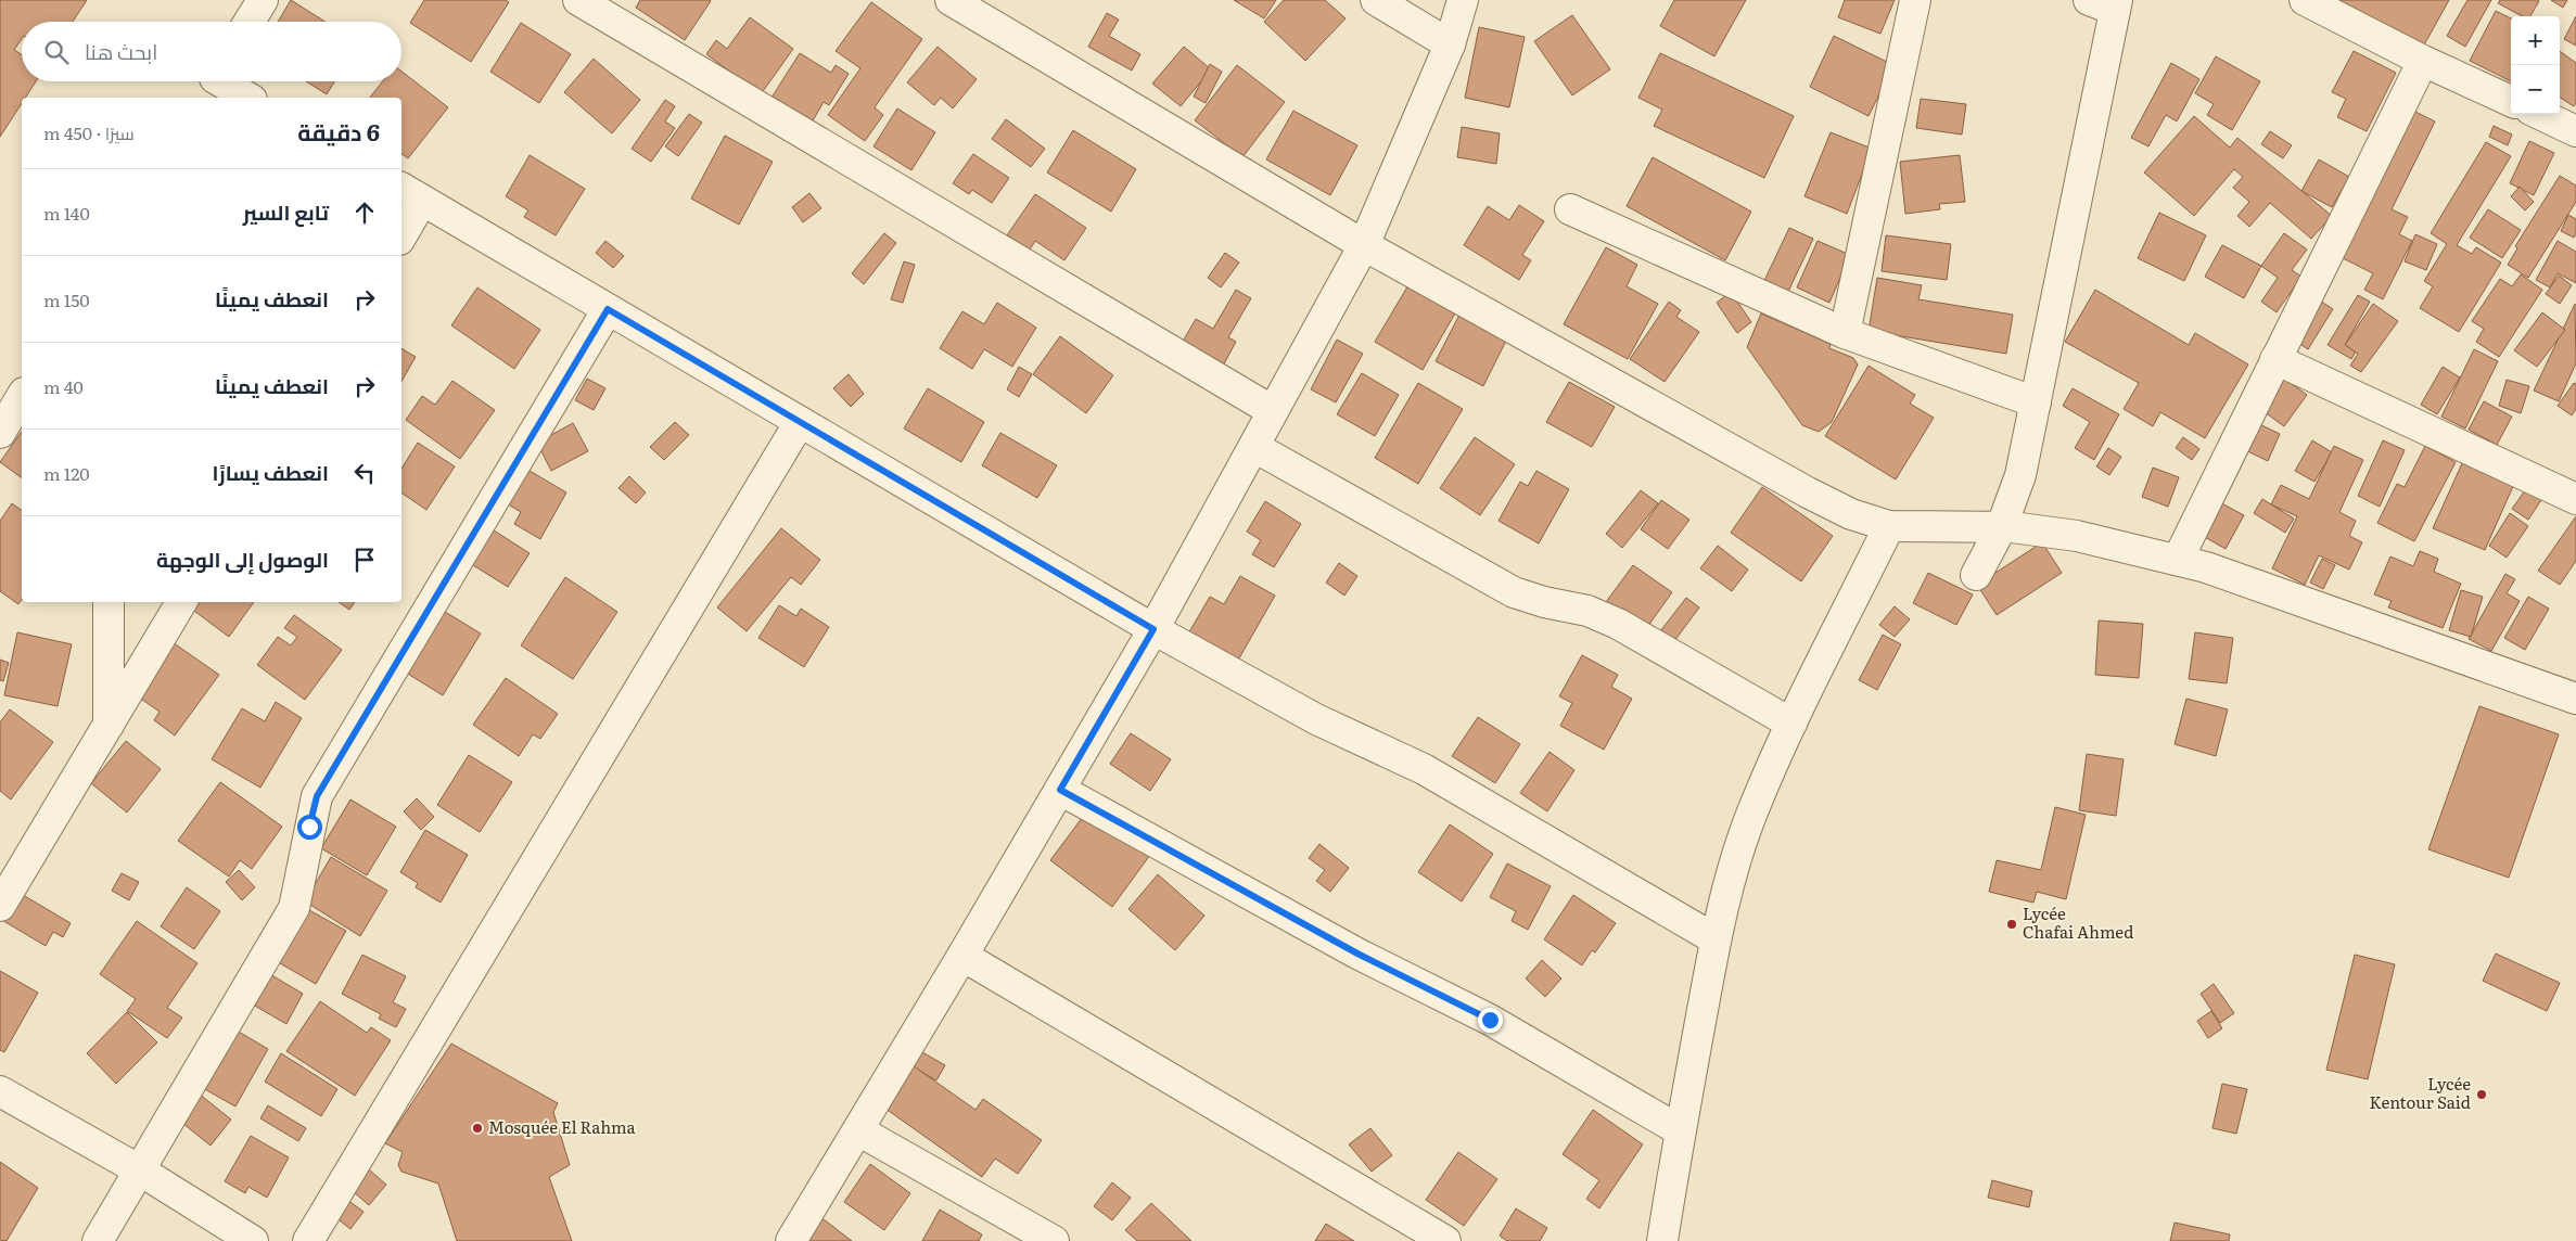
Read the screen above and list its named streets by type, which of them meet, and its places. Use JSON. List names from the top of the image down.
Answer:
{
  "places": ["Lycée Chafai Ahmed", "Lycée Kentour Said", "Mosquée El Rahma"],
  "page": {
    "map_buttons": ["+", "−"],
    "search": "ابحث هنا",
    "heading": ["6 دقيقة", "سيرًا · 450 m"],
    "list": [
      ["تابع السير", "140 m"],
      ["انعطف يمينًا", "150 m"],
      ["انعطف يمينًا", "40 m"],
      ["انعطف يسارًا", "120 m"],
      "الوصول إلى الوجهة"
    ]
  }
}
